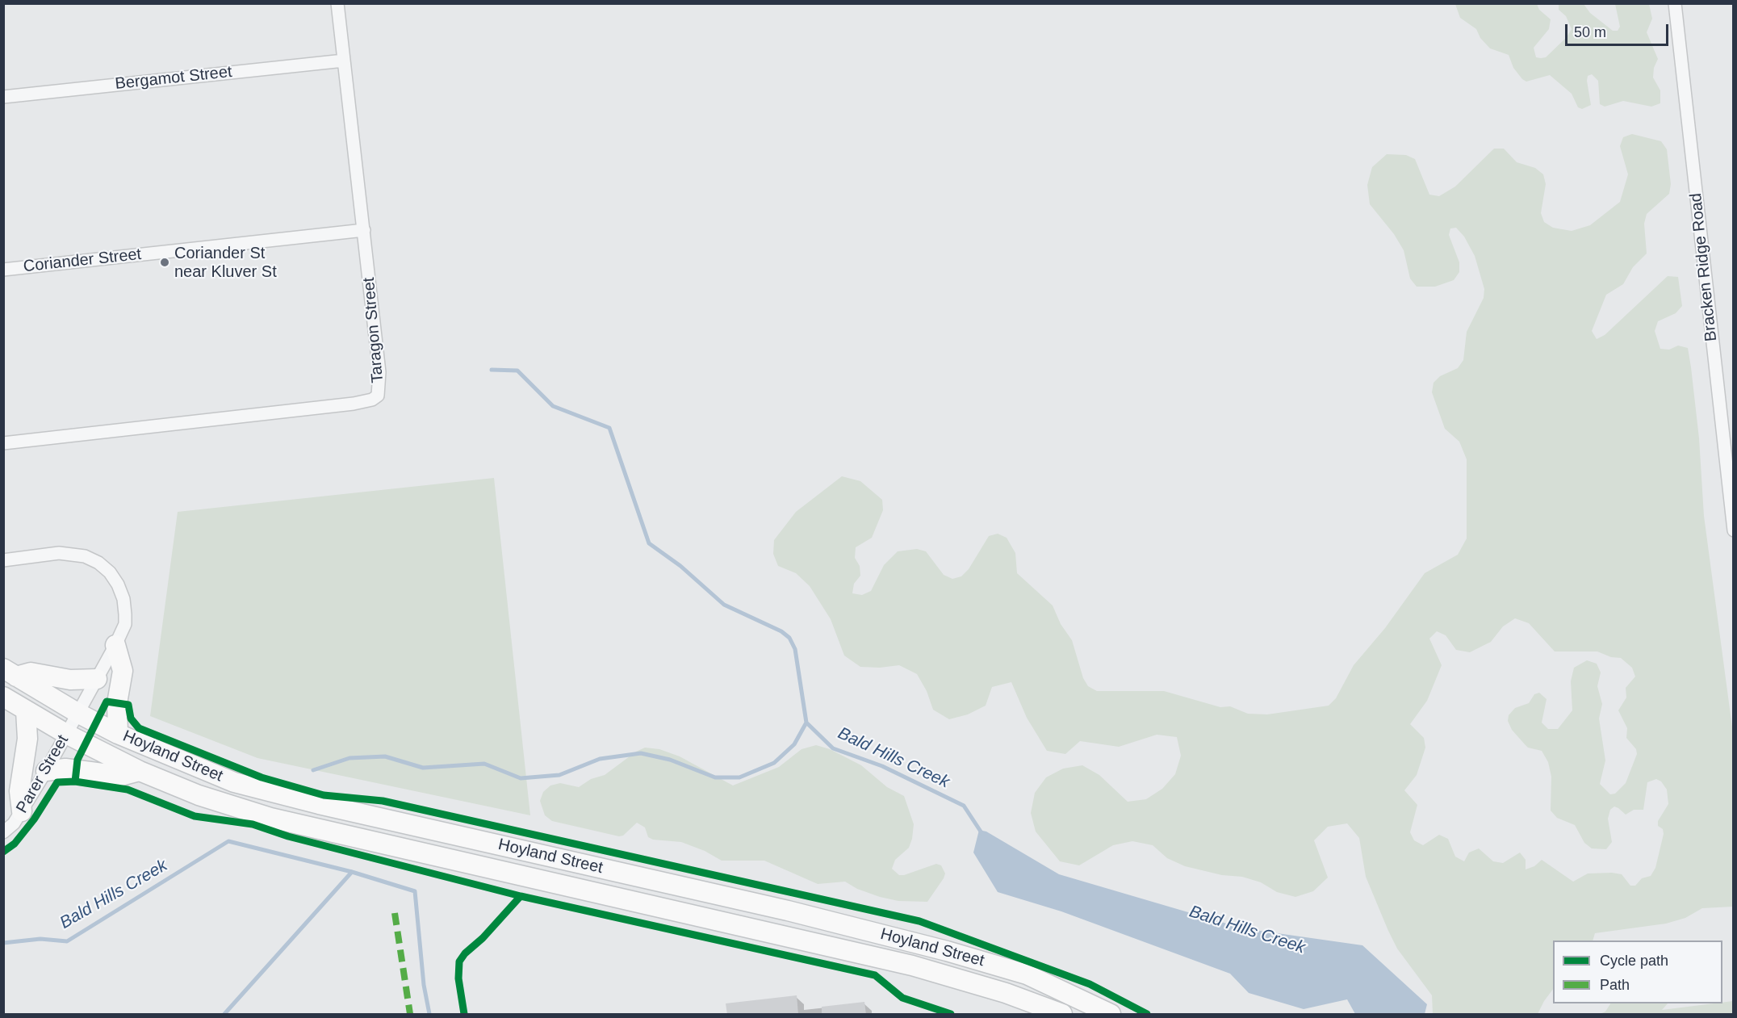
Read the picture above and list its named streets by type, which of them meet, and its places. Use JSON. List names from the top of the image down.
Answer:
{
  "streets": {
    "main road": ["Hoyland Street"],
    "street": [
      "Bergamot Street",
      "Coriander Street",
      "Bracken Ridge Road",
      "Taragon Street",
      "Parer Street"
    ]
  },
  "crossings": [
    ["Bergamot Street", "Taragon Street"],
    ["Coriander Street", "Taragon Street"],
    ["Hoyland Street", "Parer Street"]
  ],
  "water": ["Bald Hills Creek"],
  "places": ["Coriander St near Kluver St"],
  "legend": ["Cycle path", "Path"],
  "scale_bar": "50 m"
}
